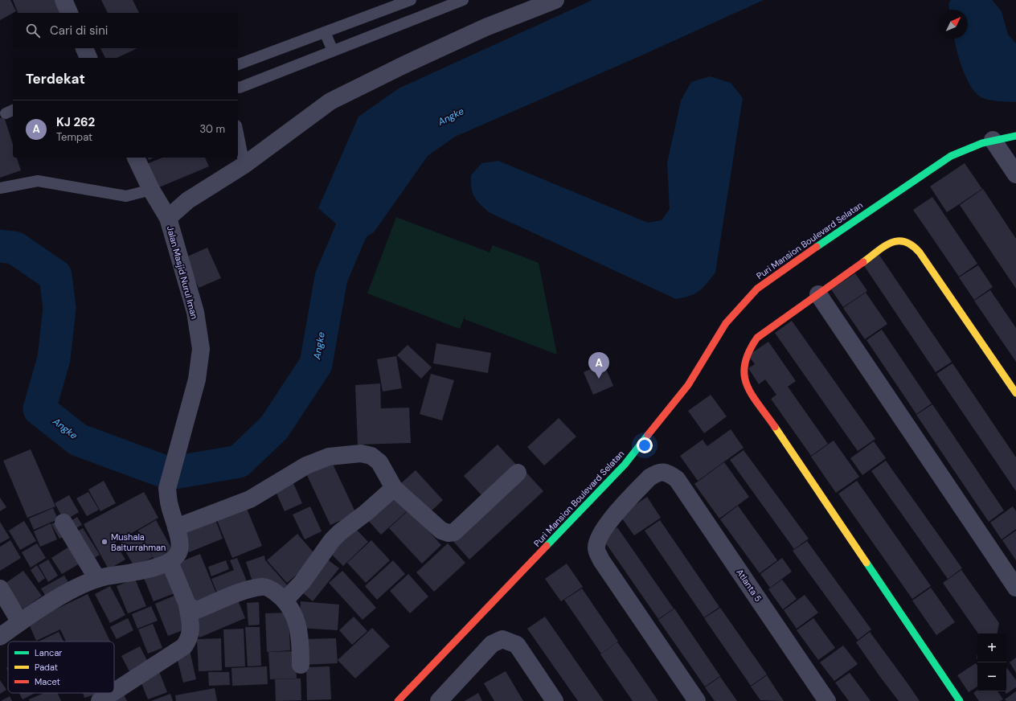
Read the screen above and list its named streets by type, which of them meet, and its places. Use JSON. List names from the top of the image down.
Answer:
{
  "streets": {
    "street": ["Puri Mansion Boulevard Selatan", "Jalan Masjid Nurul Iman", "Atlanta 5"]
  },
  "water": ["Angke"],
  "places": ["Mushala Baiturrahman"],
  "legend": ["Lancar", "Padat", "Macet"],
  "north": "top right",
  "page": {
    "search": "Cari di sini",
    "heading": "Terdekat",
    "list": [
      {
        "mark": "A",
        "name": "KJ 262",
        "note": "Tempat",
        "value": "30 m"
      }
    ],
    "pins": "A",
    "map_buttons": ["+", "−"]
  }
}
